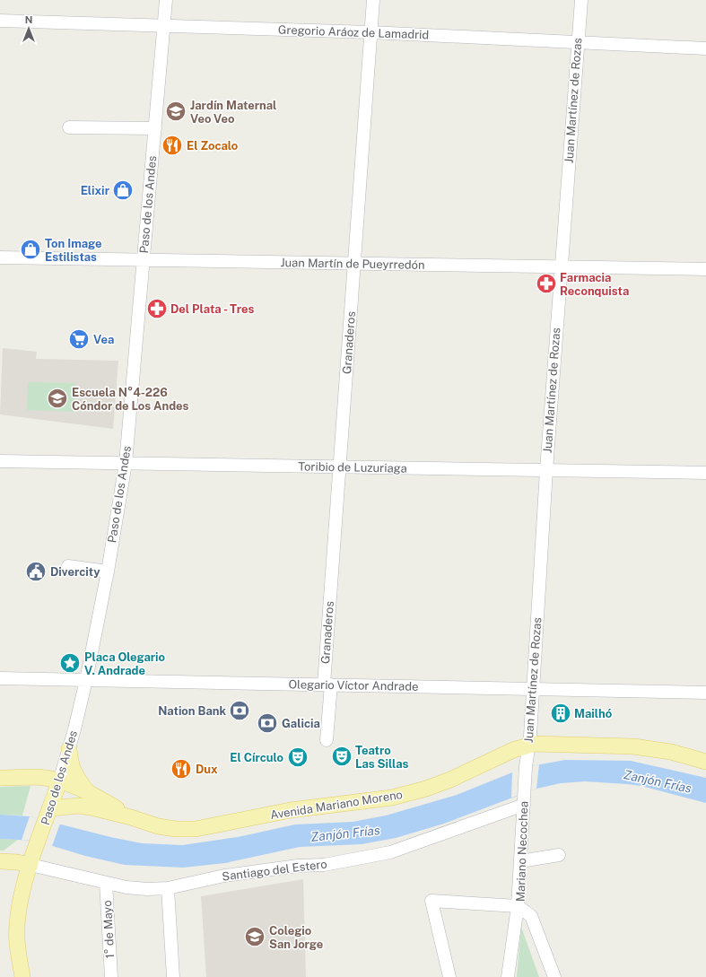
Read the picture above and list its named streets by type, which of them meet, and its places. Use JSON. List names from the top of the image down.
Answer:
{
  "streets": {
    "main road": ["Paso de los Andes", "Avenida Mariano Moreno", "Santiago del Estero"],
    "street": [
      "Gregorio Aráoz de Lamadrid",
      "Juan Martínez de Rozas",
      "Juan Martín de Pueyrredón",
      "Granaderos",
      "Toribio de Luzuriaga",
      "Olegario Víctor Andrade",
      "Mariano Necochea",
      "1° de Mayo"
    ]
  },
  "crossings": [
    ["Gregorio Aráoz de Lamadrid", "Juan Martínez de Rozas"],
    ["Gregorio Aráoz de Lamadrid", "Paso de los Andes"],
    ["Gregorio Aráoz de Lamadrid", "Granaderos"],
    ["Juan Martínez de Rozas", "Juan Martín de Pueyrredón"],
    ["Juan Martínez de Rozas", "Toribio de Luzuriaga"],
    ["Juan Martínez de Rozas", "Olegario Víctor Andrade"],
    ["Juan Martínez de Rozas", "Avenida Mariano Moreno"],
    ["Juan Martínez de Rozas", "Mariano Necochea"],
    ["Paso de los Andes", "Juan Martín de Pueyrredón"],
    ["Paso de los Andes", "Toribio de Luzuriaga"],
    ["Paso de los Andes", "Olegario Víctor Andrade"],
    ["Paso de los Andes", "Avenida Mariano Moreno"],
    ["Paso de los Andes", "Santiago del Estero"],
    ["Juan Martín de Pueyrredón", "Granaderos"],
    ["Granaderos", "Toribio de Luzuriaga"],
    ["Granaderos", "Olegario Víctor Andrade"],
    ["Mariano Necochea", "Santiago del Estero"],
    ["Santiago del Estero", "1° de Mayo"]
  ],
  "water": ["Zanjón Frías"],
  "places": {
    "school or university": ["Jardín Maternal Veo Veo", "Escuela N°4-226 Cóndor de Los Andes", "Colegio San Jorge"],
    "restaurant": ["El Zocalo", "Dux"],
    "shop": ["Elixir", "Ton Image Estilistas"],
    "pharmacy": ["Farmacia Reconquista", "Del Plata - Tres"],
    "supermarket": ["Vea"],
    "public building": ["Divercity"],
    "place": ["Placa Olegario V. Andrade"],
    "bank": ["Nation Bank", "Galicia"],
    "building": ["Mailhó"],
    "theatre": ["Teatro Las Sillas", "El Círculo"]
  },
  "north": "top"
}
